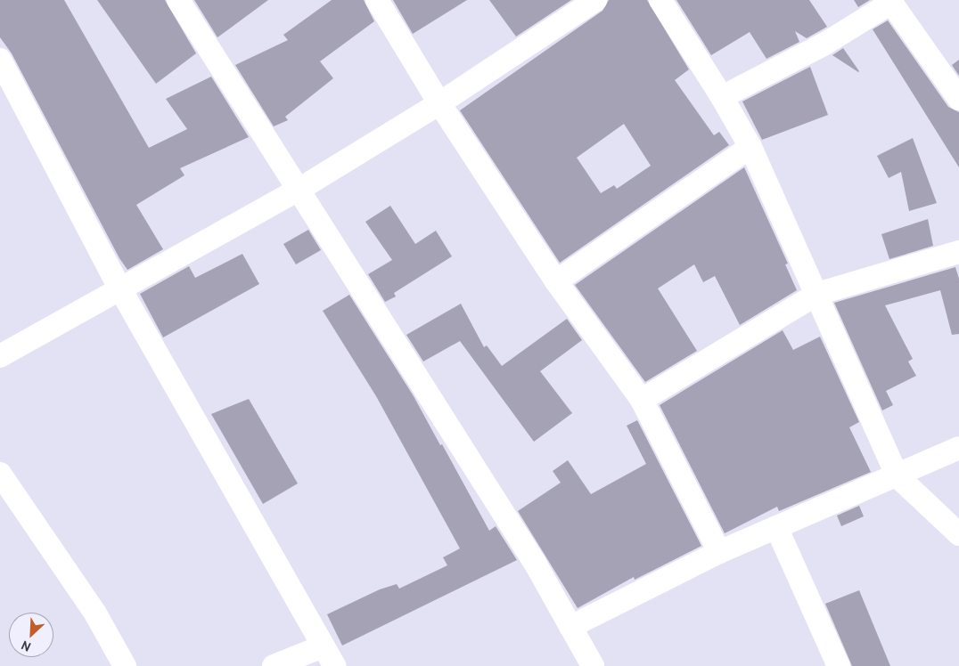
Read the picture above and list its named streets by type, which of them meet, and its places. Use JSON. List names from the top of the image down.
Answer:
{
  "north": "bottom left"
}
